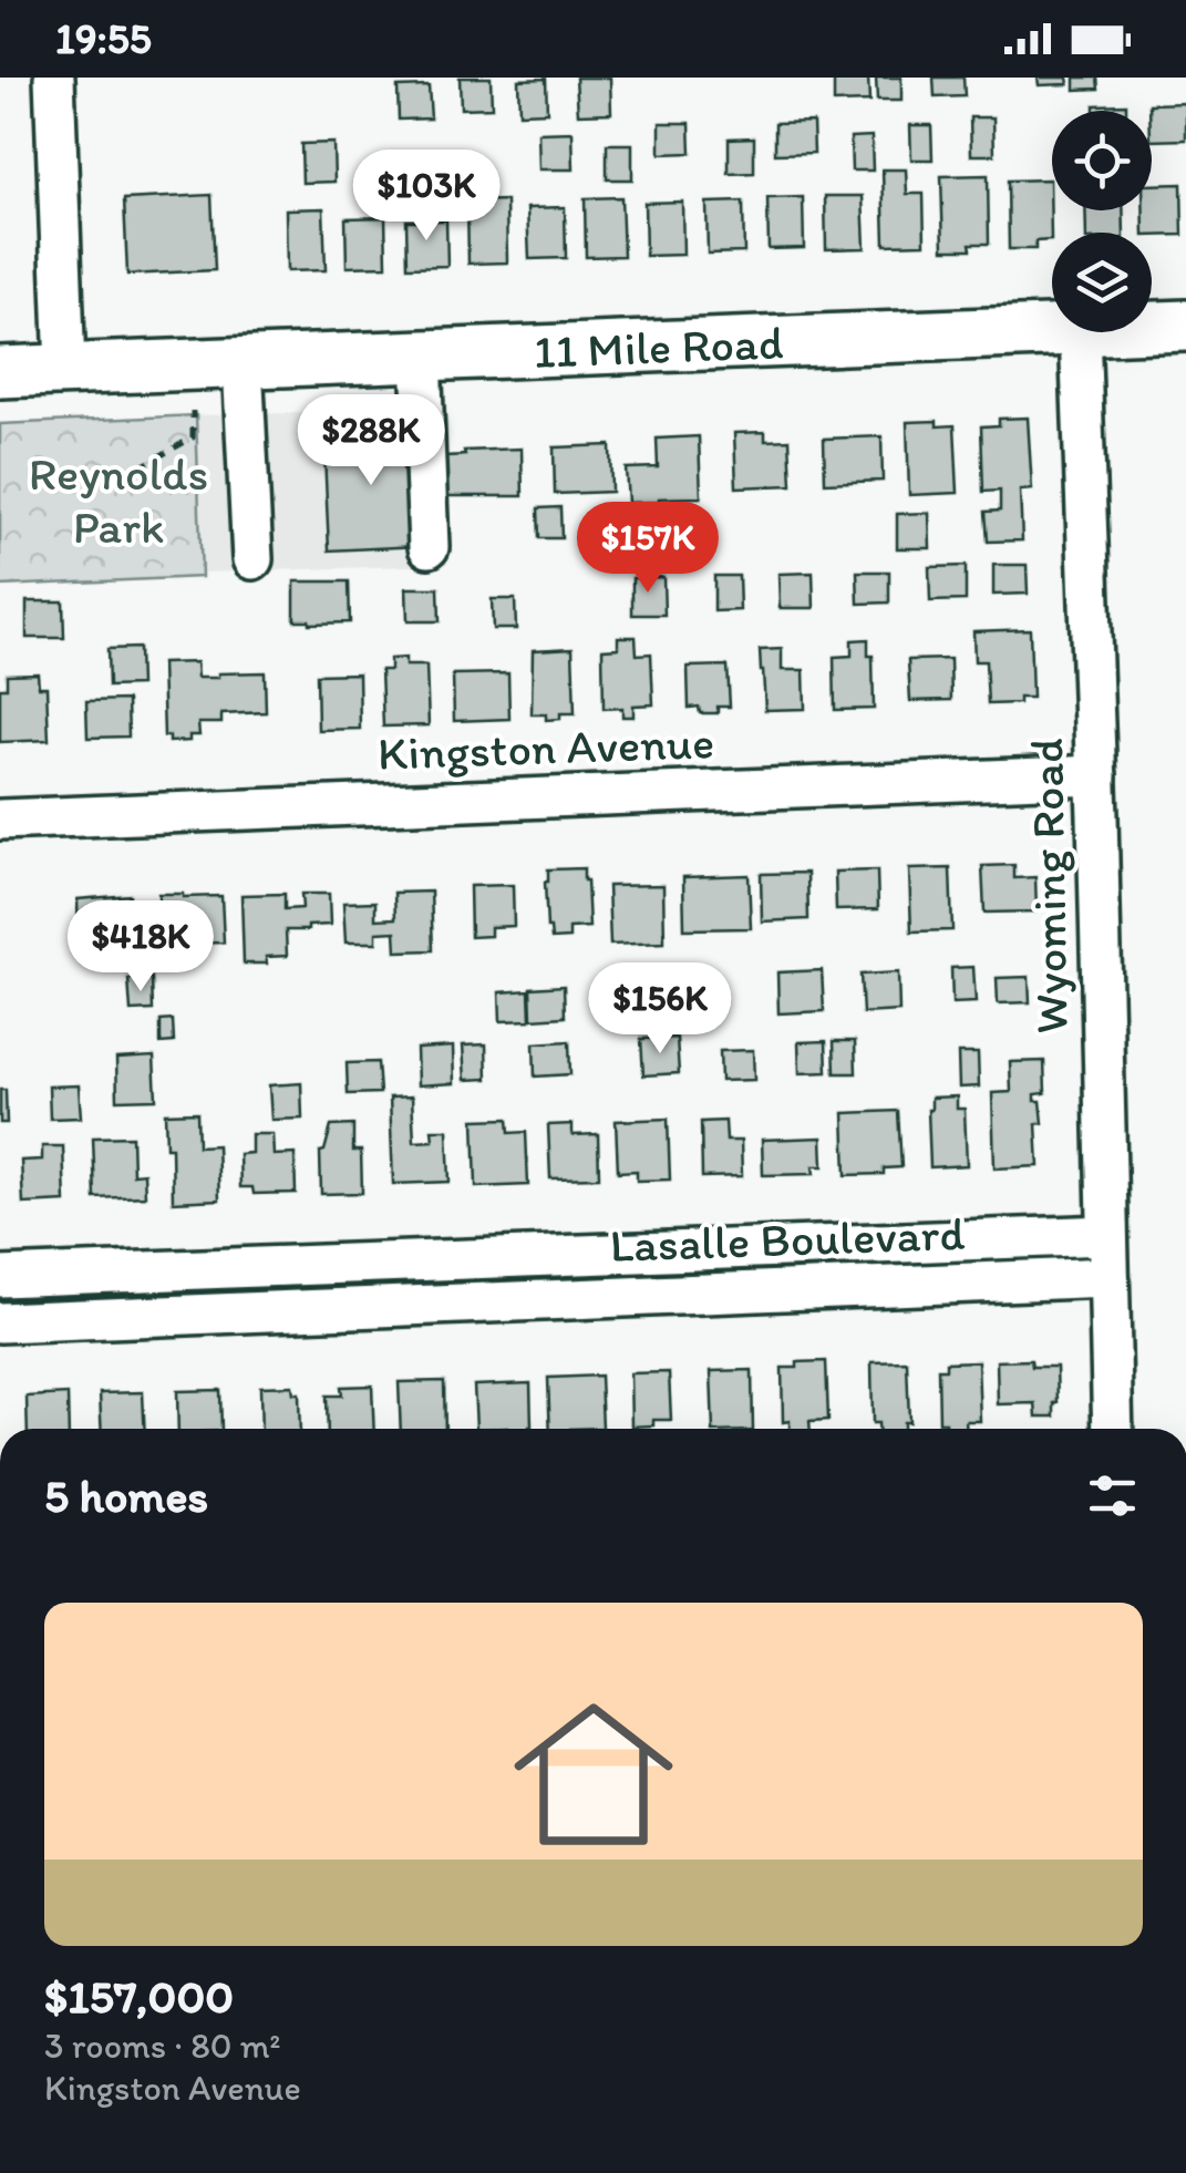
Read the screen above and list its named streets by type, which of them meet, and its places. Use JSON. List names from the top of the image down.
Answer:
{
  "streets": {
    "main road": ["11 Mile Road"],
    "street": ["Kingston Avenue", "Wyoming Road", "Lasalle Boulevard"]
  },
  "crossings": [
    ["Kingston Avenue", "Wyoming Road"],
    ["Wyoming Road", "Lasalle Boulevard"]
  ],
  "parks": ["Reynolds Park"],
  "page": {
    "status": "19:55",
    "price": [
      "$103K",
      "$288K",
      "$157K",
      "$418K",
      "$156K"
    ],
    "heading": "5 homes",
    "list": [
      {
        "name": "$157,000",
        "note": "3 rooms · 80 m² · Kingston Avenue"
      }
    ]
  }
}
